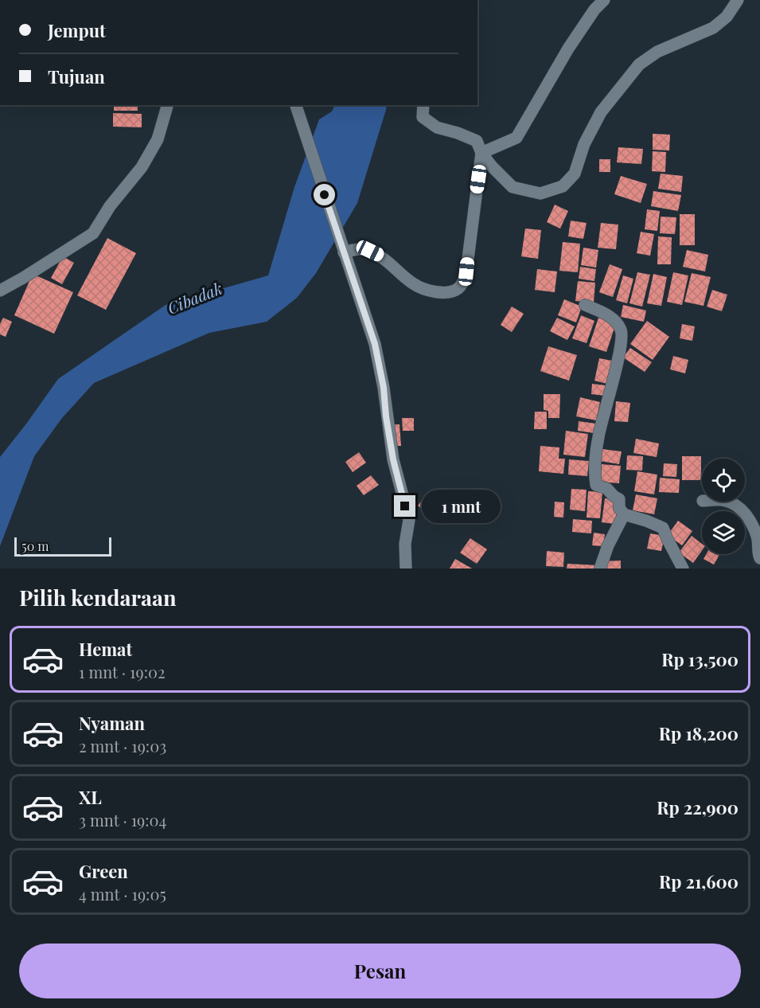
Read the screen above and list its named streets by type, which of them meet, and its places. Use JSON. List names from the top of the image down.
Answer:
{
  "water": ["Cibadak"],
  "scale_bar": "50 m",
  "page": {
    "banner": ["Jemput", "Tujuan"],
    "bubble": "1 mnt",
    "scale": "50 m",
    "heading": "Pilih kendaraan",
    "list": [
      {
        "name": "Hemat",
        "note": "1 mnt · 19:02",
        "value": "Rp 13,500"
      },
      {
        "name": "Nyaman",
        "note": "2 mnt · 19:03",
        "value": "Rp 18,200"
      },
      {
        "name": "XL",
        "note": "3 mnt · 19:04",
        "value": "Rp 22,900"
      },
      {
        "name": "Green",
        "note": "4 mnt · 19:05",
        "value": "Rp 21,600"
      }
    ],
    "buttons": "Pesan"
  }
}
